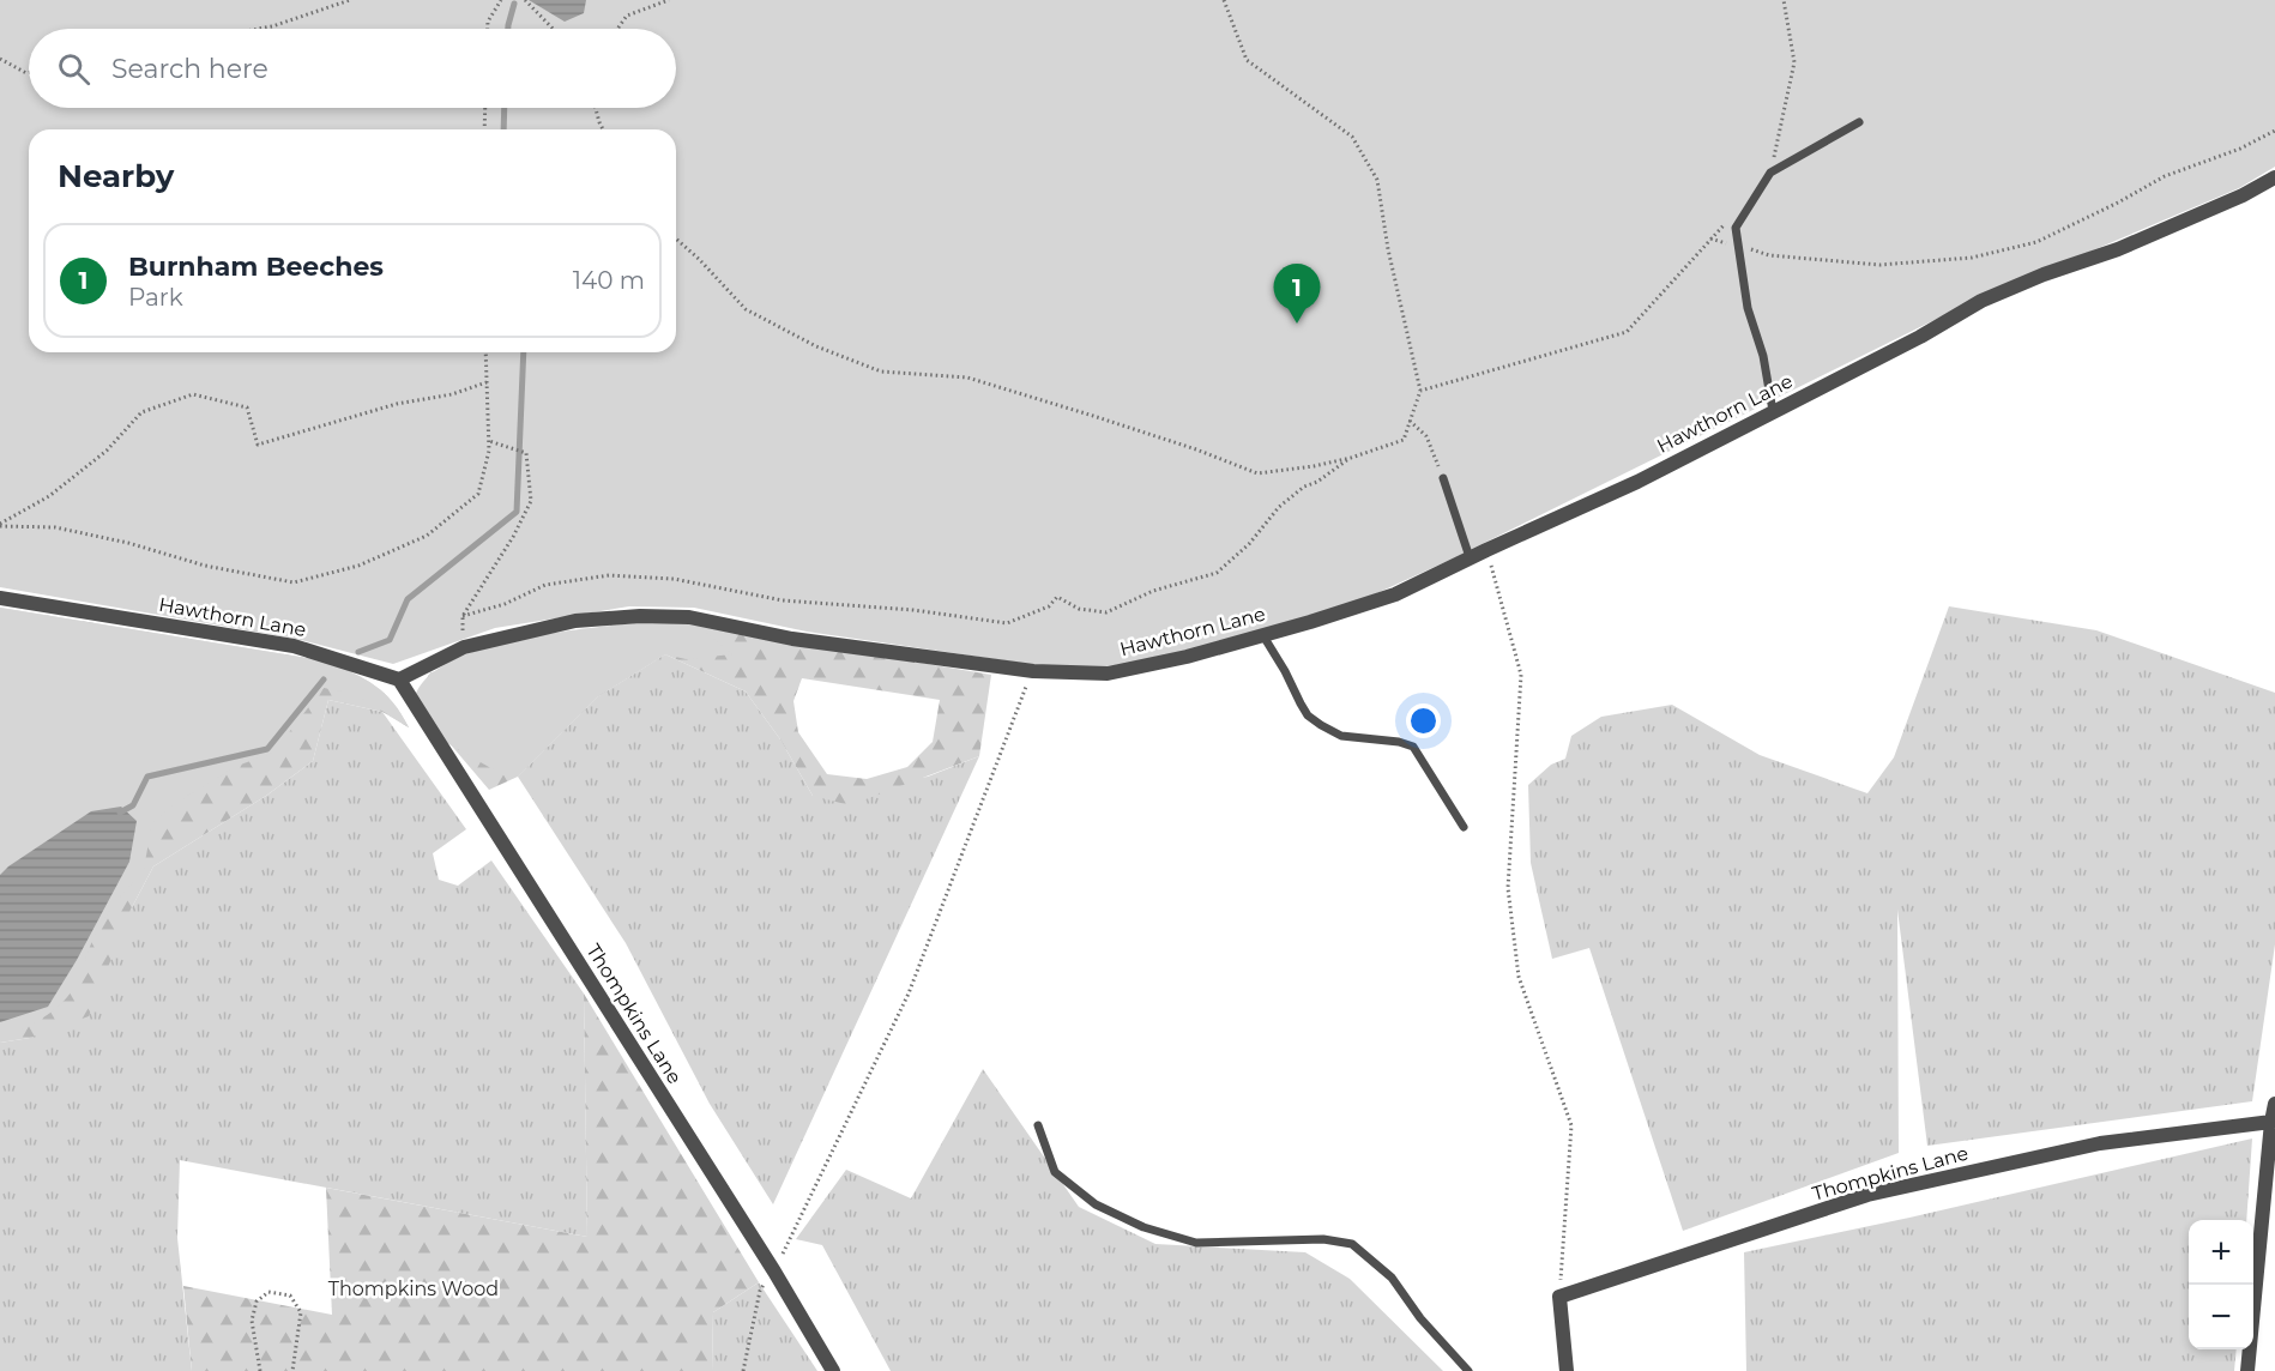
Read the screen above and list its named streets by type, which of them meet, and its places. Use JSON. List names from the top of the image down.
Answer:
{
  "streets": {
    "street": ["Hawthorn Lane", "Thompkins Lane"]
  },
  "crossings": [
    ["Hawthorn Lane", "Thompkins Lane"]
  ],
  "parks": ["Thompkins Wood"],
  "page": {
    "search": "Search here",
    "heading": "Nearby",
    "list": [
      {
        "mark": "1",
        "name": "Burnham Beeches",
        "note": "Park",
        "value": "140 m"
      }
    ],
    "pins": "1",
    "map_buttons": ["+", "−"]
  }
}
